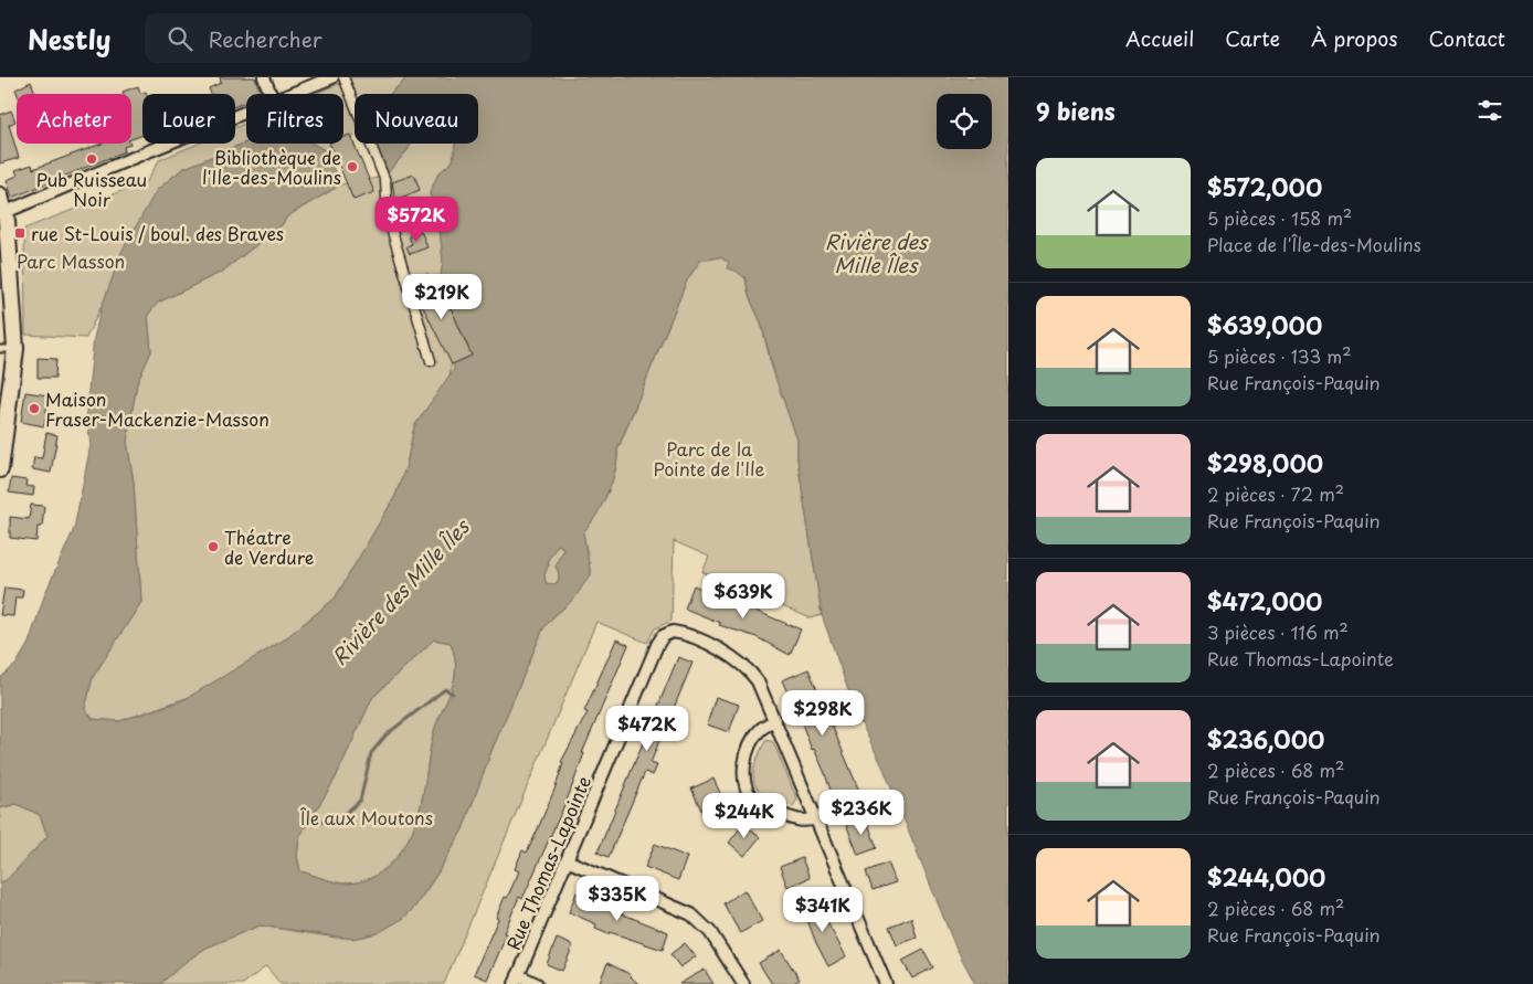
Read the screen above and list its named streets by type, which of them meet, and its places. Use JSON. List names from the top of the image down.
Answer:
{
  "streets": {
    "street": ["Rue Thomas-Lapointe"]
  },
  "water": ["Rivière des Mille Îles"],
  "parks": ["Parc Masson", "Parc de la Pointe de l'Ile", "Île aux Moutons"],
  "places": {
    "other": [
      "Pub Ruisseau Noir",
      "Bibliothèque de l'Ile-des-Moulins",
      "Maison Fraser-Mackenzie-Masson",
      "Théatre de Verdure"
    ],
    "transit": ["rue St-Louis / boul. des Braves"]
  },
  "page": {
    "header": "Nestly",
    "search": "Rechercher",
    "nav": [
      "Accueil",
      "Carte",
      "À propos",
      "Contact"
    ],
    "heading": "9 biens",
    "chip": [
      "Acheter",
      "Louer",
      "Filtres",
      "Nouveau"
    ],
    "list": [
      {
        "name": "$572,000",
        "note": "5 pièces · 158 m² · Place de l'Île-des-Moulins"
      },
      {
        "name": "$639,000",
        "note": "5 pièces · 133 m² · Rue François-Paquin"
      },
      {
        "name": "$298,000",
        "note": "2 pièces · 72 m² · Rue François-Paquin"
      },
      {
        "name": "$472,000",
        "note": "3 pièces · 116 m² · Rue Thomas-Lapointe"
      },
      {
        "name": "$236,000",
        "note": "2 pièces · 68 m² · Rue François-Paquin"
      },
      {
        "name": "$244,000",
        "note": "2 pièces · 68 m² · Rue François-Paquin"
      }
    ],
    "price": [
      "$572K",
      "$219K",
      "$639K",
      "$298K",
      "$472K",
      "$236K",
      "$244K",
      "$335K",
      "$341K"
    ]
  }
}
